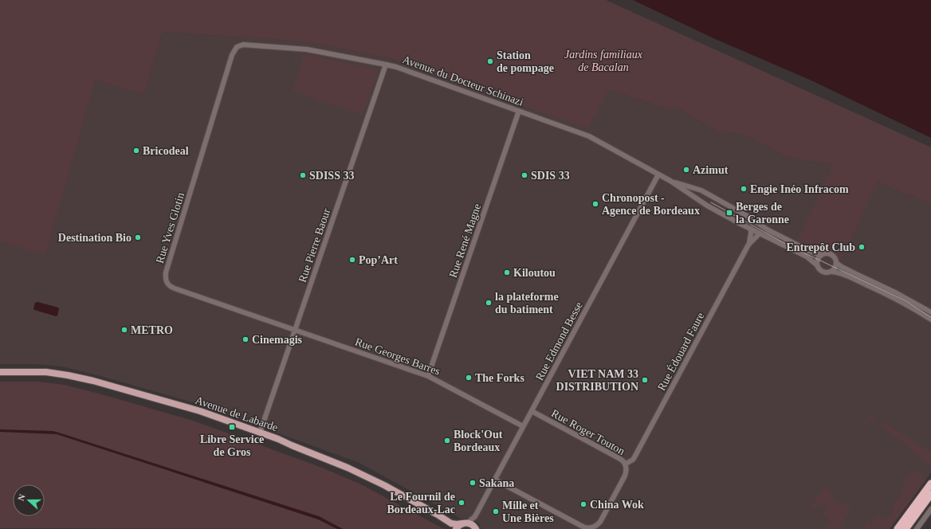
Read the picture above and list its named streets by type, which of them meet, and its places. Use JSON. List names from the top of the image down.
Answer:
{
  "streets": {
    "main road": ["Avenue de Labarde"],
    "street": [
      "Avenue du Docteur Schinazi",
      "Rue Yves Glotin",
      "Rue René Magne",
      "Rue Pierre Baour",
      "Rue Edmond Besse",
      "Rue Édouard Faure",
      "Rue Georges Barres",
      "Rue Roger Touton"
    ]
  },
  "crossings": [
    ["Avenue du Docteur Schinazi", "Rue Yves Glotin"],
    ["Avenue du Docteur Schinazi", "Rue René Magne"],
    ["Avenue du Docteur Schinazi", "Rue Pierre Baour"],
    ["Avenue du Docteur Schinazi", "Rue Edmond Besse"],
    ["Avenue du Docteur Schinazi", "Rue Édouard Faure"],
    ["Rue Yves Glotin", "Rue Pierre Baour"],
    ["Rue Yves Glotin", "Rue Georges Barres"],
    ["Rue René Magne", "Rue Georges Barres"],
    ["Rue Pierre Baour", "Rue Georges Barres"],
    ["Rue Pierre Baour", "Avenue de Labarde"],
    ["Rue Edmond Besse", "Rue Georges Barres"],
    ["Rue Edmond Besse", "Avenue de Labarde"],
    ["Rue Edmond Besse", "Rue Roger Touton"],
    ["Rue Édouard Faure", "Rue Roger Touton"]
  ],
  "parks": ["Jardins familiaux de Bacalan"],
  "places": {
    "other": [
      "Station de pompage",
      "Bricodeal",
      "Azimut",
      "SDISS 33",
      "SDIS 33",
      "Engie Inéo Infracom",
      "Chronopost - Agence de Bordeaux",
      "Destination Bio",
      "Entrepôt Club",
      "Pop’Art",
      "Kiloutou",
      "la plateforme du batiment",
      "METRO",
      "Cinemagis",
      "The Forks",
      "VIET NAM 33 DISTRIBUTION",
      "Block'Out Bordeaux",
      "Sakana",
      "Le Fournil de Bordeaux-Lac",
      "China Wok",
      "Mille et Une Bières"
    ],
    "transit": ["Berges de la Garonne", "Libre Service de Gros"]
  },
  "north": "left"
}
